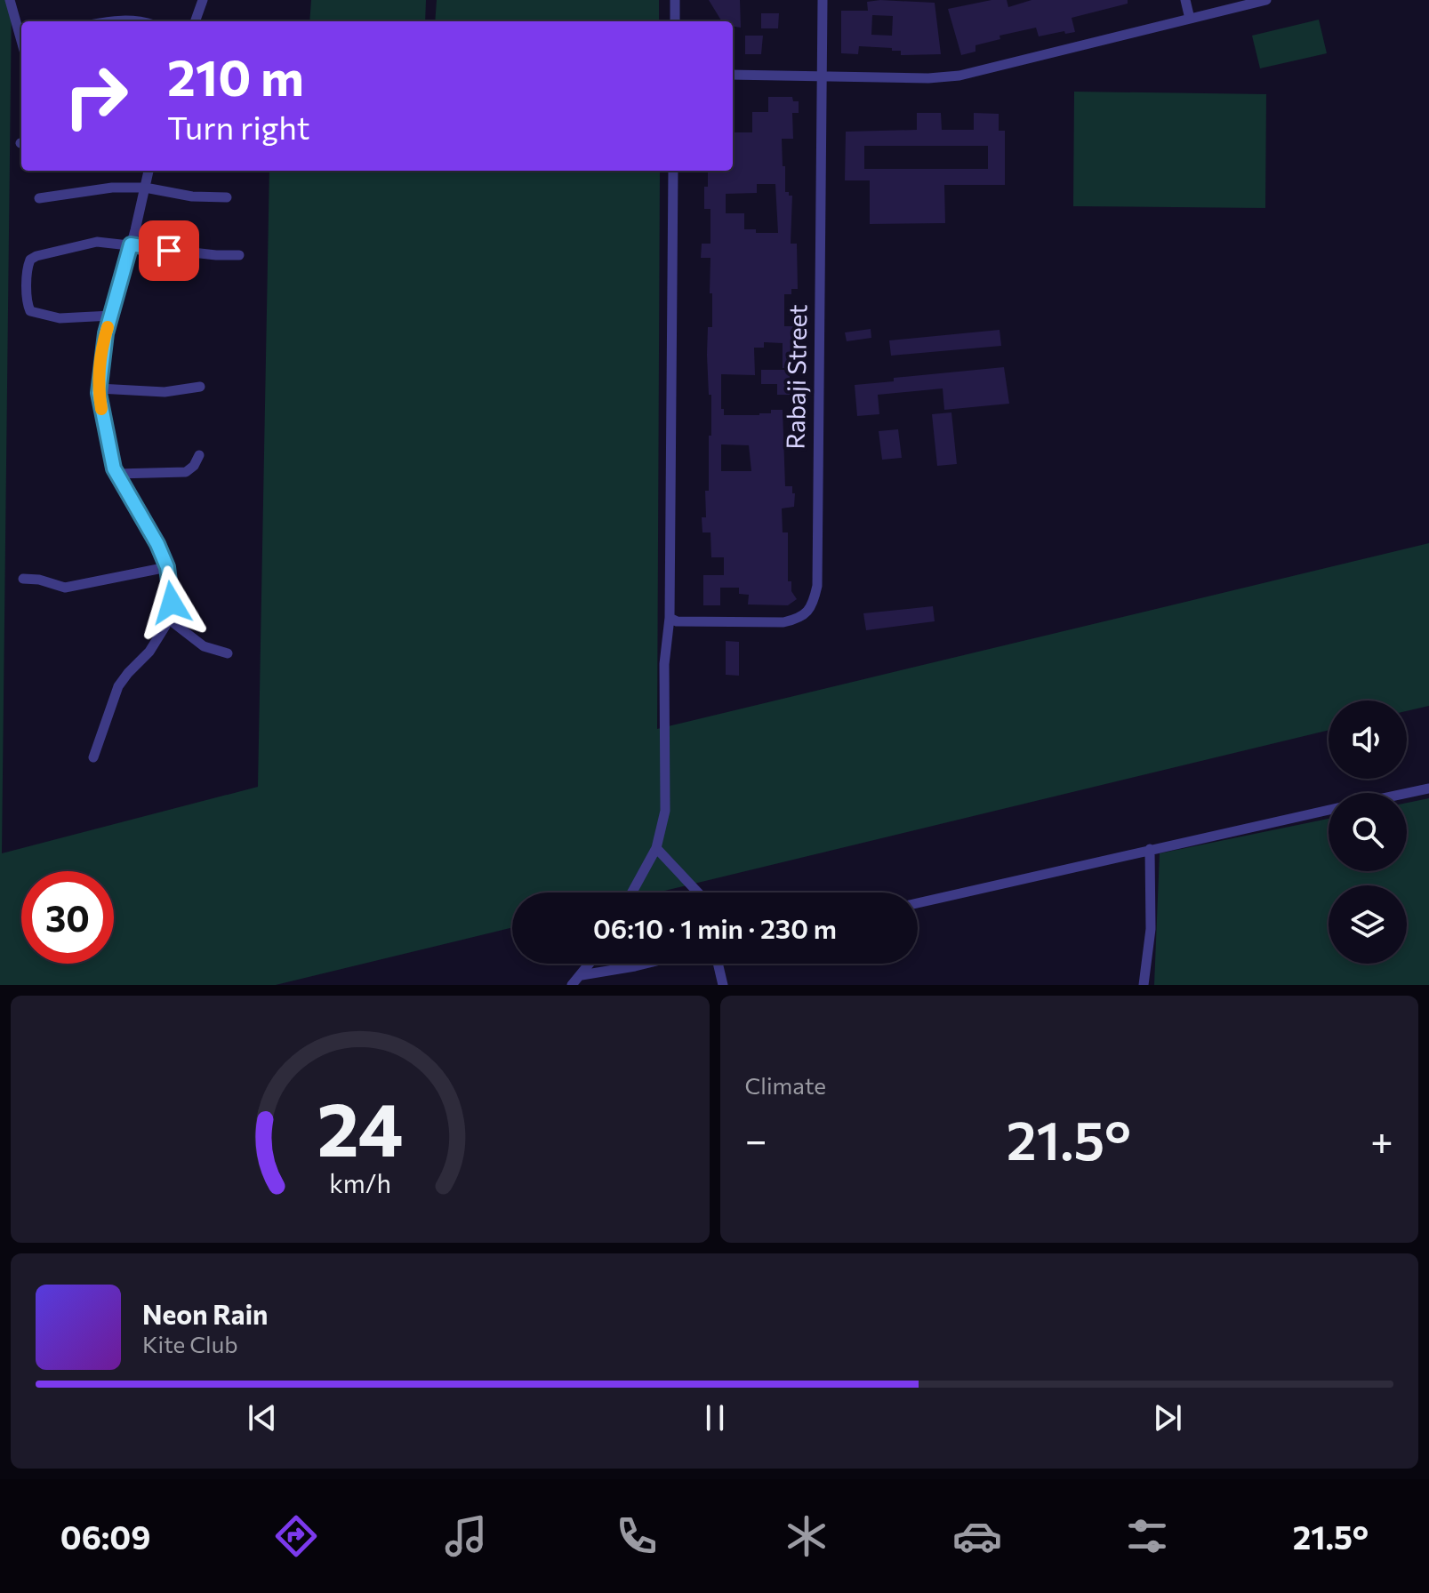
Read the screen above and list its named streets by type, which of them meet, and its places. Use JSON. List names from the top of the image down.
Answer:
{
  "streets": {
    "street": ["Rabaji Street"]
  },
  "page": {
    "turn": ["210 m", "Turn right"],
    "limit": "30",
    "trip": "06:10 · 1 min · 230 m",
    "tile": "Climate",
    "heat": ["−", "21.5°", "+"],
    "song": ["Neon Rain", "Kite Club"],
    "tabs": ["06:09", "21.5°"],
    "gauge": ["24", "km/h"]
  }
}
